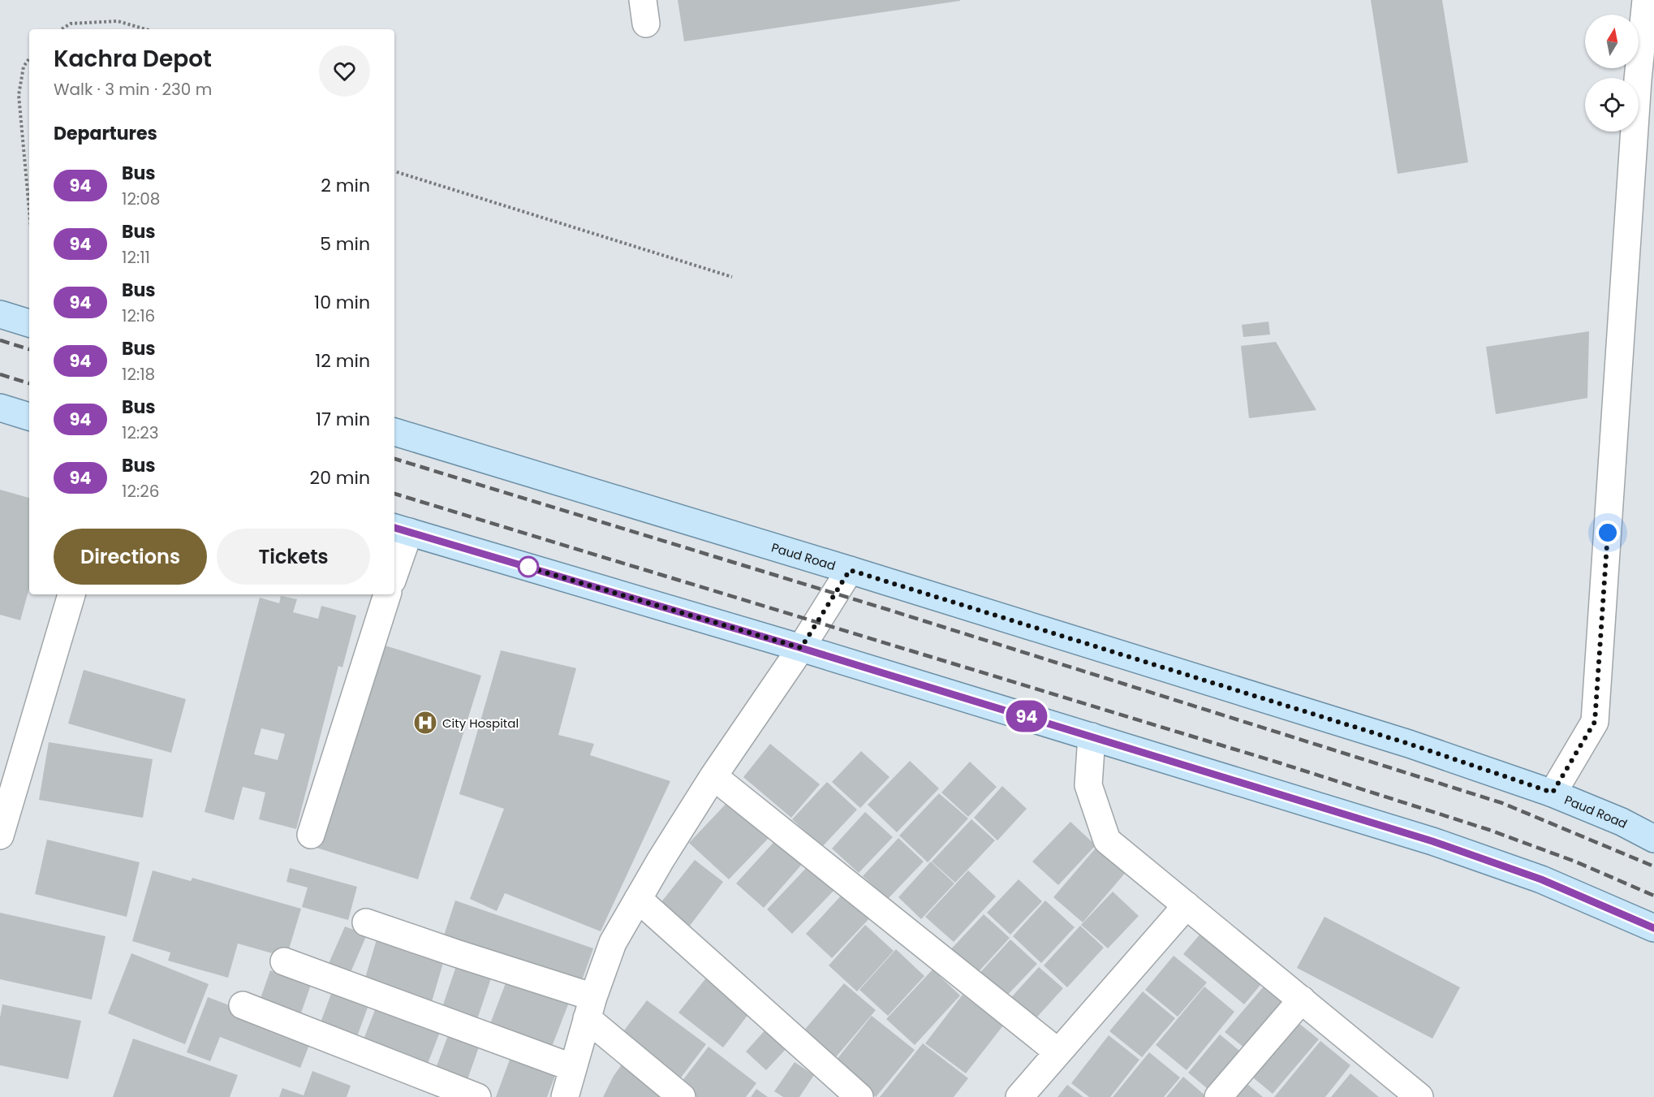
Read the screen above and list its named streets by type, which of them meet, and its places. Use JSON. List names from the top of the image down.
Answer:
{
  "streets": {
    "main road": ["Paud Road"]
  },
  "places": {
    "hospital": ["City Hospital"]
  },
  "lines": ["bus line 94"],
  "north": "top",
  "page": {
    "on_map": "94",
    "heading": [
      ["Kachra Depot", "Walk · 3 min · 230 m"],
      "Departures"
    ],
    "list": [
      {
        "mark": "94",
        "name": "Bus",
        "note": "12:08",
        "value": "2 min"
      },
      {
        "mark": "94",
        "name": "Bus",
        "note": "12:11",
        "value": "5 min"
      },
      {
        "mark": "94",
        "name": "Bus",
        "note": "12:16",
        "value": "10 min"
      },
      {
        "mark": "94",
        "name": "Bus",
        "note": "12:18",
        "value": "12 min"
      },
      {
        "mark": "94",
        "name": "Bus",
        "note": "12:23",
        "value": "17 min"
      },
      {
        "mark": "94",
        "name": "Bus",
        "note": "12:26",
        "value": "20 min"
      }
    ],
    "buttons": ["Directions", "Tickets"]
  }
}
